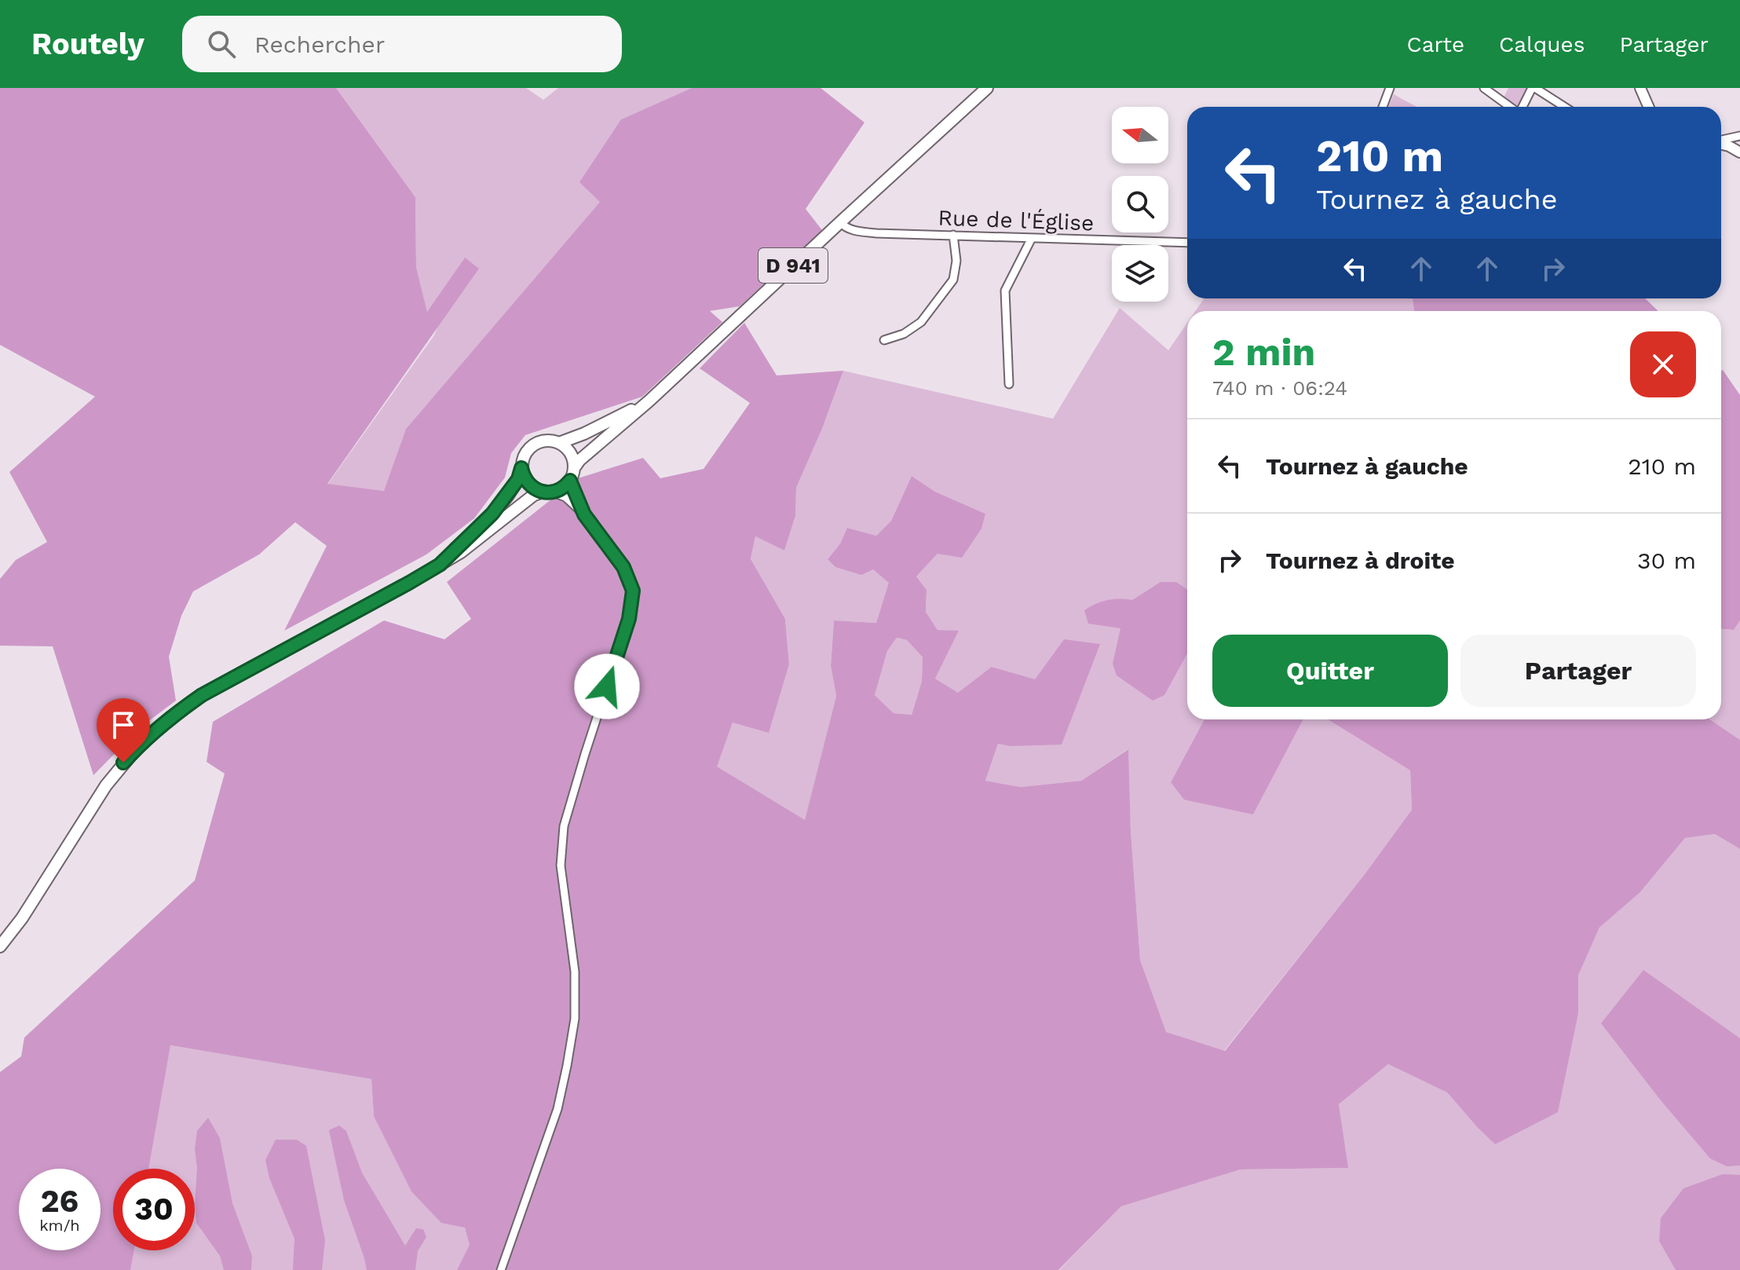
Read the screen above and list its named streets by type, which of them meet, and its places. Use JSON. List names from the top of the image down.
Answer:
{
  "streets": {
    "main road": ["D 941"],
    "street": ["Rue de l'Église"]
  },
  "crossings": [
    ["Rue de l'Église", "D 941"]
  ],
  "north": "left",
  "page": {
    "header": "Routely",
    "search": "Rechercher",
    "nav": ["Carte", "Calques", "Partager"],
    "turn": ["210 m", "Tournez à gauche"],
    "heading": ["2 min", "740 m · 06:24"],
    "list": [
      {
        "name": "Tournez à gauche",
        "value": "210 m"
      },
      {
        "name": "Tournez à droite",
        "value": "30 m"
      }
    ],
    "buttons": ["Quitter", "Partager"],
    "speed": "26 km/h",
    "limit": "30"
  }
}
